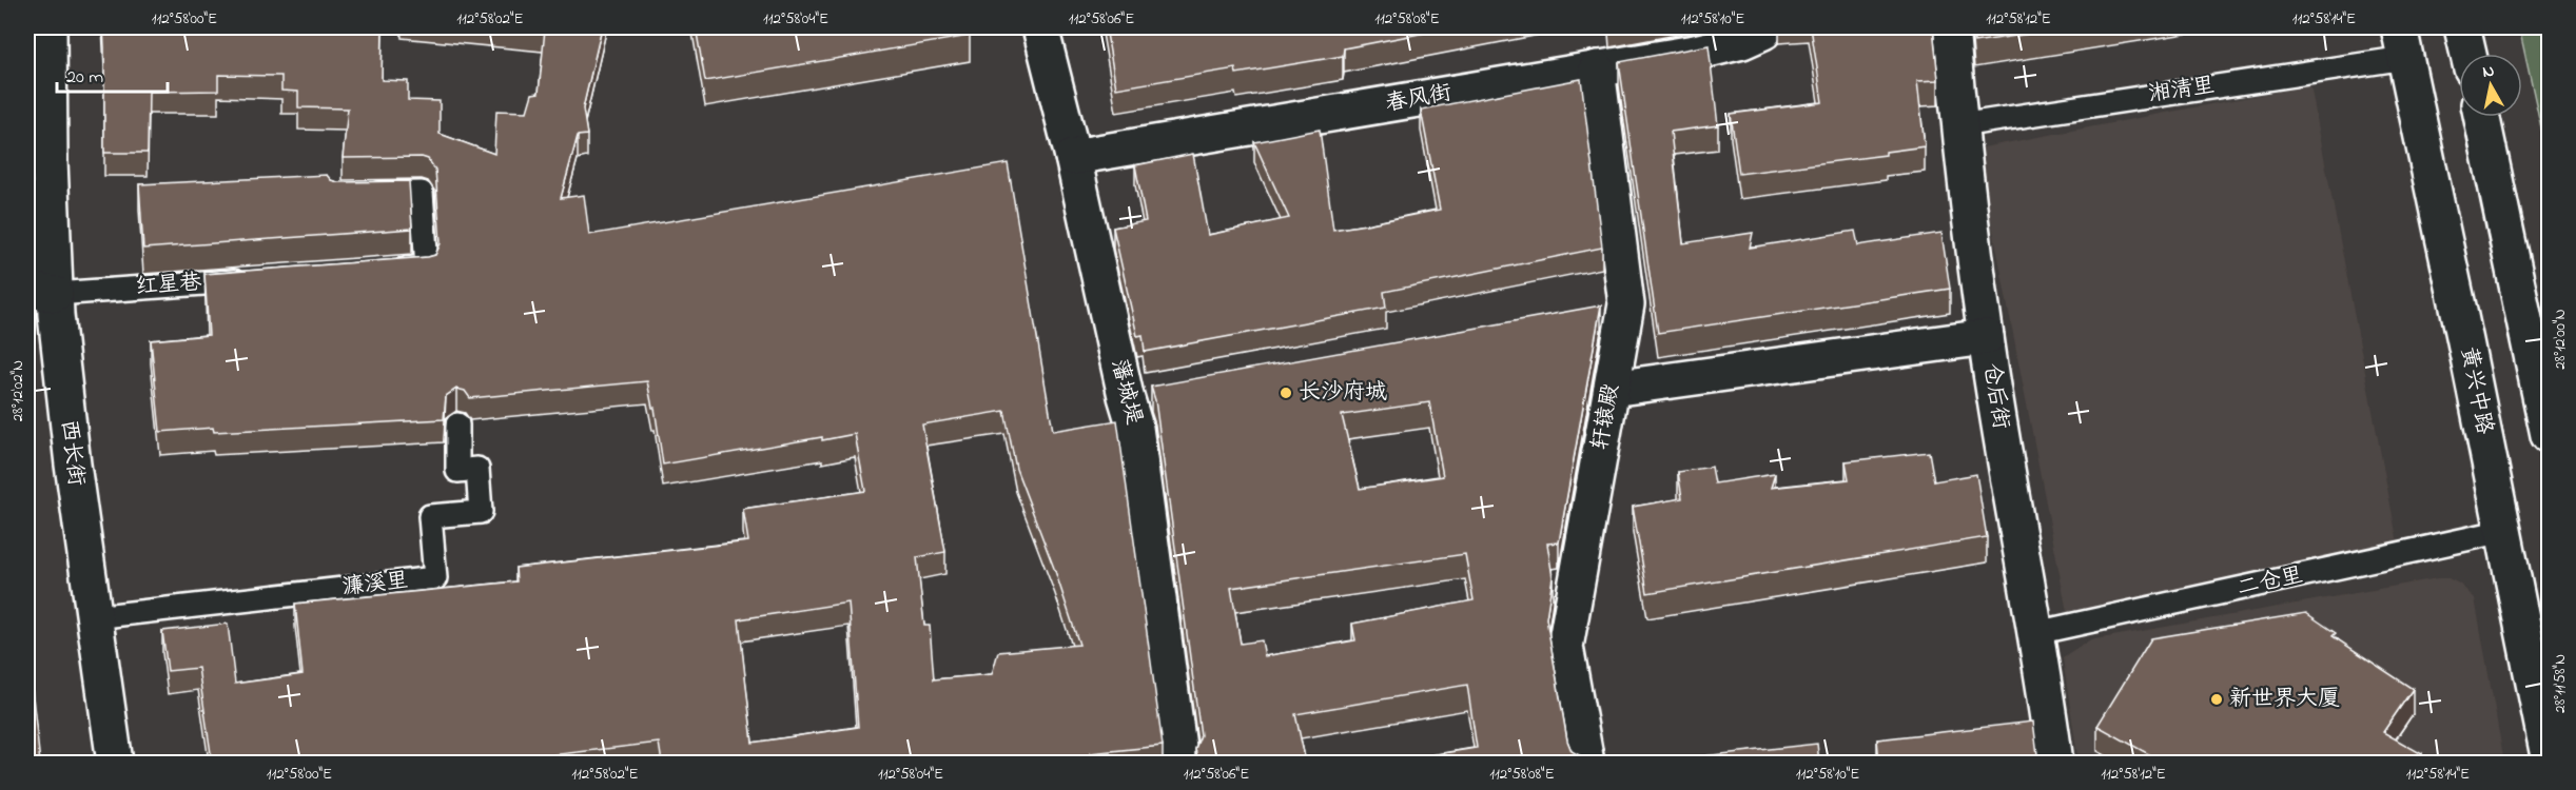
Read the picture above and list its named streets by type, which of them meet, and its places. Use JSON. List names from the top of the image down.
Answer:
{
  "streets": {
    "street": [
      "春风街",
      "黄兴中路",
      "藩城堤",
      "仓后街",
      "轩辕殿",
      "西长街"
    ],
    "lane": [
      "湘清里",
      "红星巷",
      "二仓里",
      "濂溪里"
    ]
  },
  "crossings": [
    ["湘清里", "黄兴中路"],
    ["湘清里", "仓后街"],
    ["春风街", "藩城堤"],
    ["春风街", "轩辕殿"],
    ["红星巷", "西长街"],
    ["黄兴中路", "二仓里"],
    ["仓后街", "二仓里"],
    ["西长街", "濂溪里"]
  ],
  "places": ["长沙府城", "新世界大厦"],
  "scale_bar": "20 m",
  "north": "top",
  "coordinates": [
    "112°58'00\"E",
    "112°58'02\"E",
    "112°58'04\"E",
    "112°58'06\"E",
    "112°58'08\"E",
    "112°58'10\"E",
    "112°58'12\"E",
    "112°58'14\"E",
    "28°12'00\"N",
    "28°12'02\"N",
    "28°11'58\"N"
  ]
}
